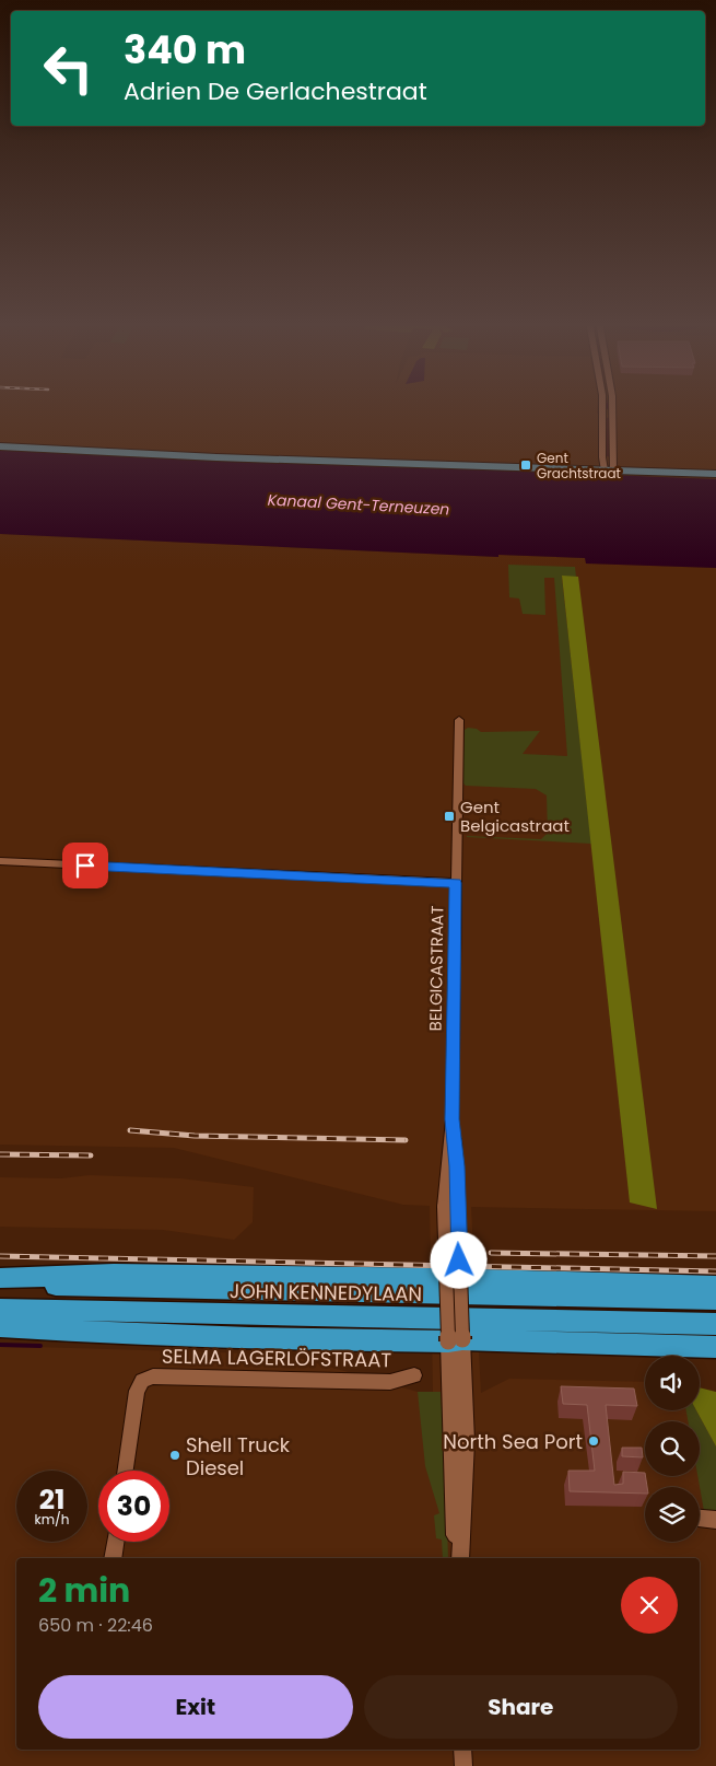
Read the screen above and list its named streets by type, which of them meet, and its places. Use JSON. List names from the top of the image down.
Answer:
{
  "streets": {
    "highway": ["JOHN KENNEDYLAAN"],
    "street": ["BELGICASTRAAT", "SELMA LAGERLÖFSTRAAT"]
  },
  "water": ["Kanaal Gent-Terneuzen"],
  "places": {
    "transit": ["Gent Grachtstraat", "Gent Belgicastraat"],
    "other": ["North Sea Port", "Shell Truck Diesel"]
  },
  "page": {
    "turn": ["340 m", "Adrien De Gerlachestraat"],
    "speed": "21 km/h",
    "limit": "30",
    "heading": ["2 min", "650 m · 22:46"],
    "buttons": ["Exit", "Share"]
  }
}
